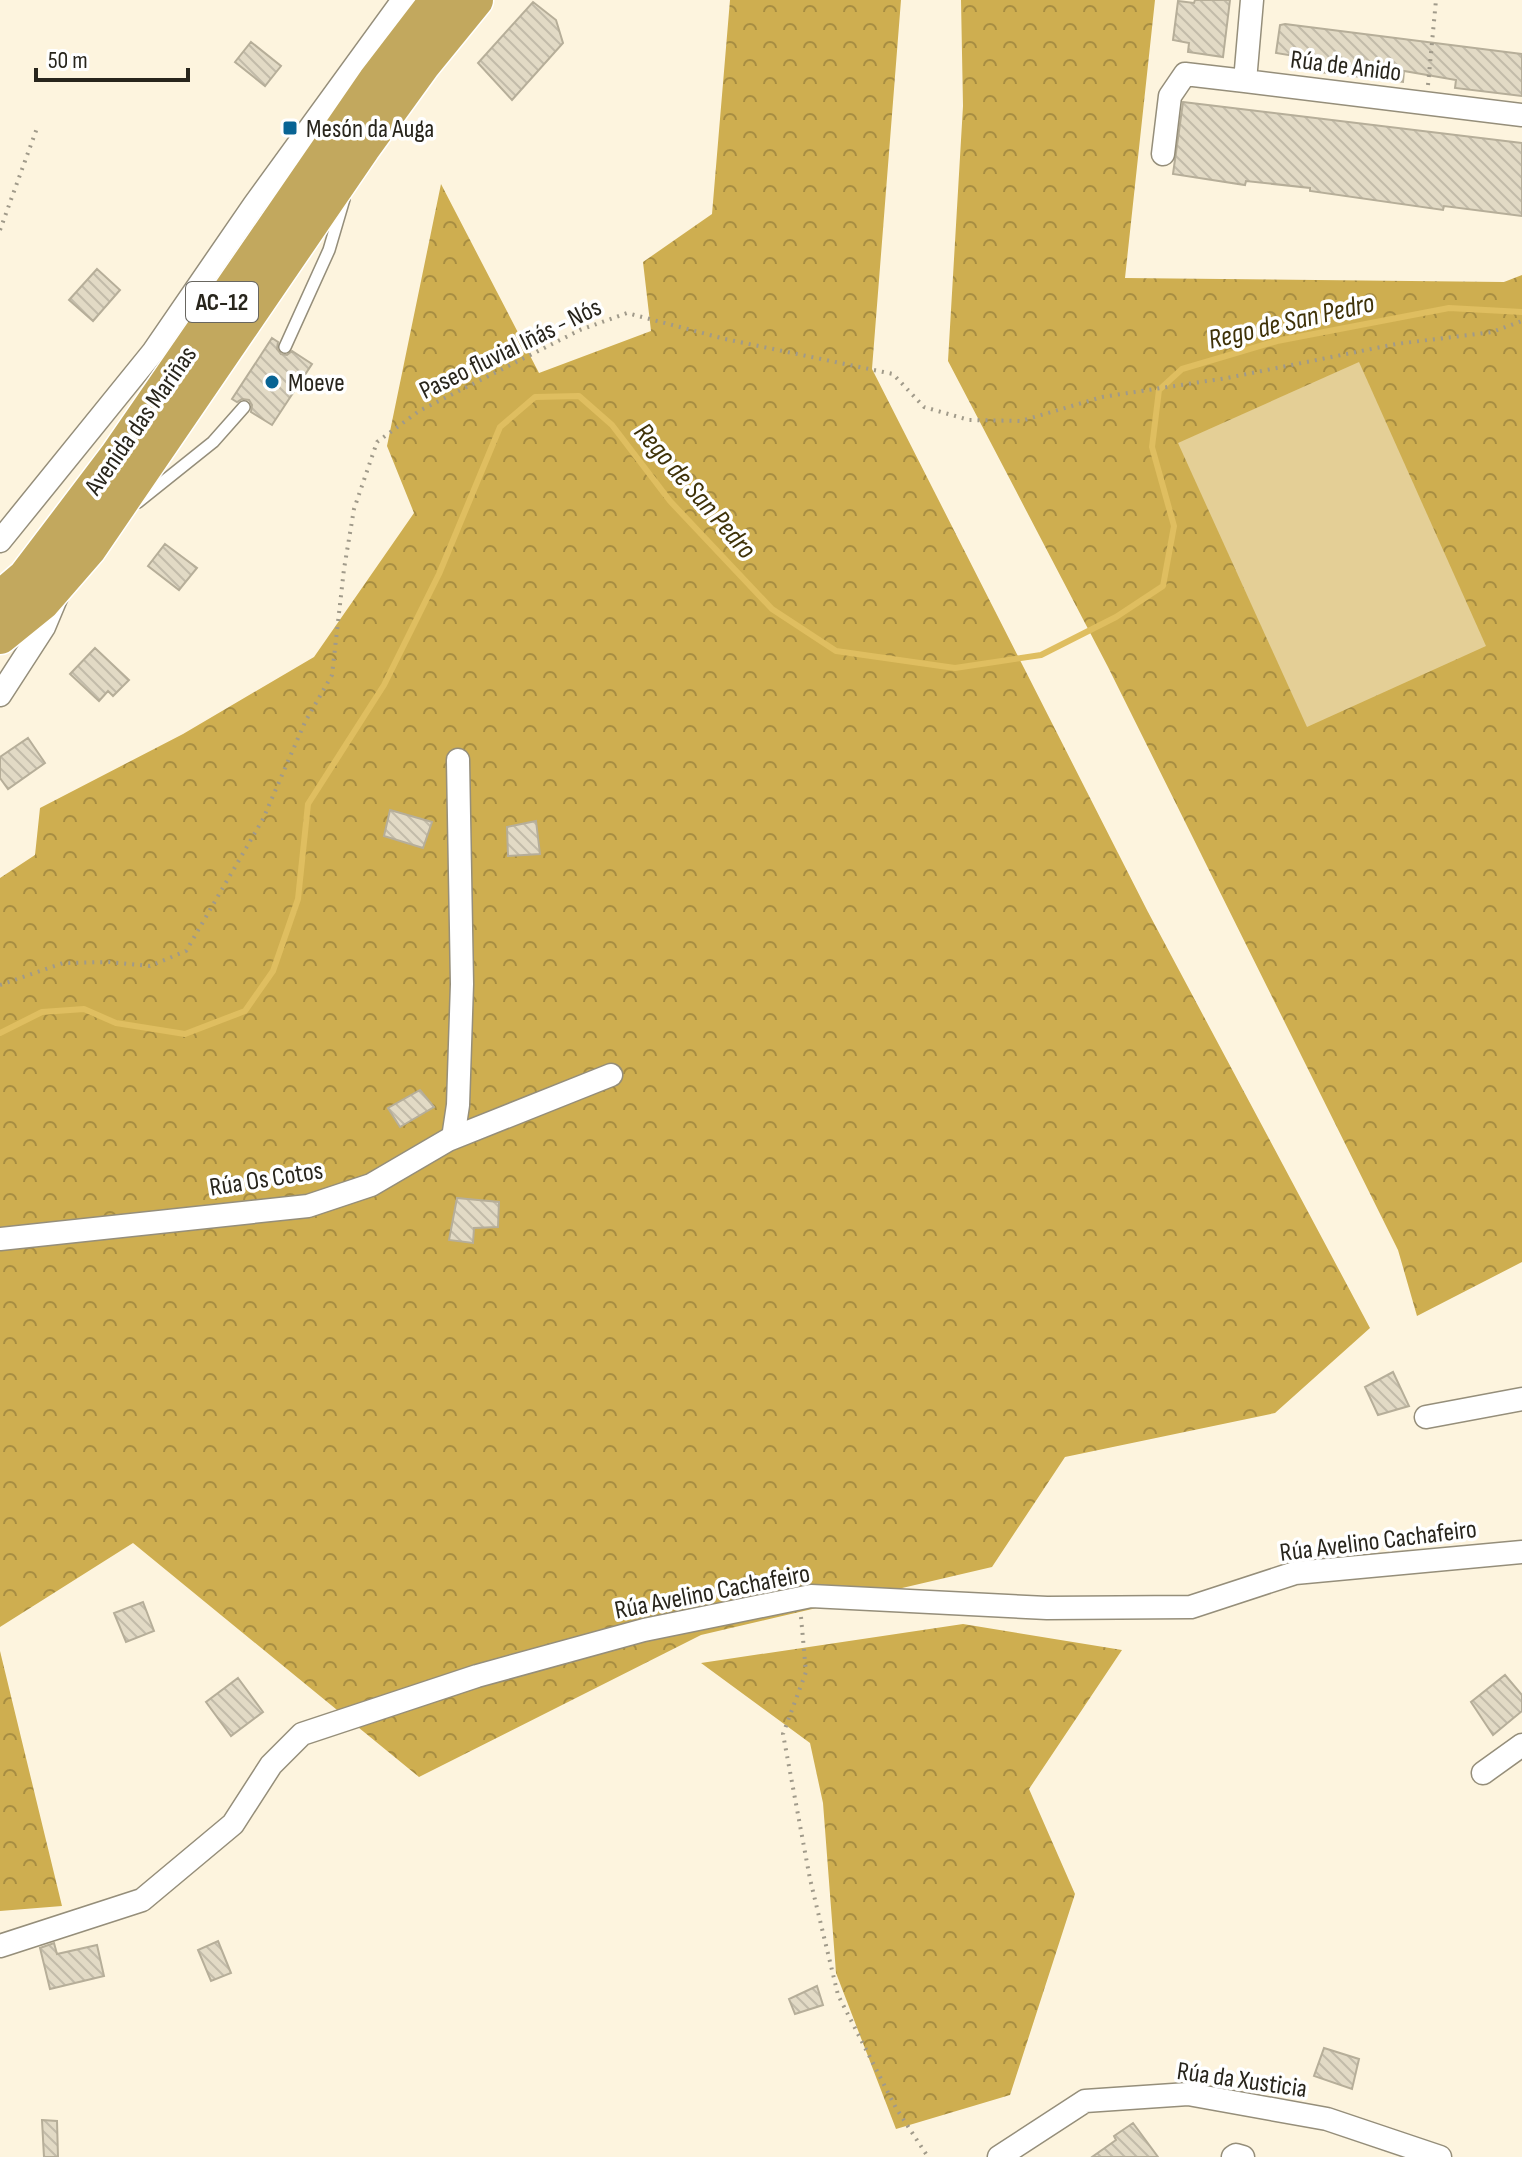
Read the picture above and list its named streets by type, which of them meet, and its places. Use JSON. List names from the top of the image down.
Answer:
{
  "streets": {
    "highway": ["AC-12", "Avenida das Mariñas"],
    "street": [
      "Rúa de Anido",
      "Rúa Os Cotos",
      "Rúa Avelino Cachafeiro",
      "Rúa da Xusticia"
    ],
    "path": ["Paseo fluvial Iñás - Nós"]
  },
  "water": ["Rego de San Pedro"],
  "places": {
    "transit": ["Mesón da Auga"],
    "other": ["Moeve"]
  },
  "scale_bar": "50 m"
}
